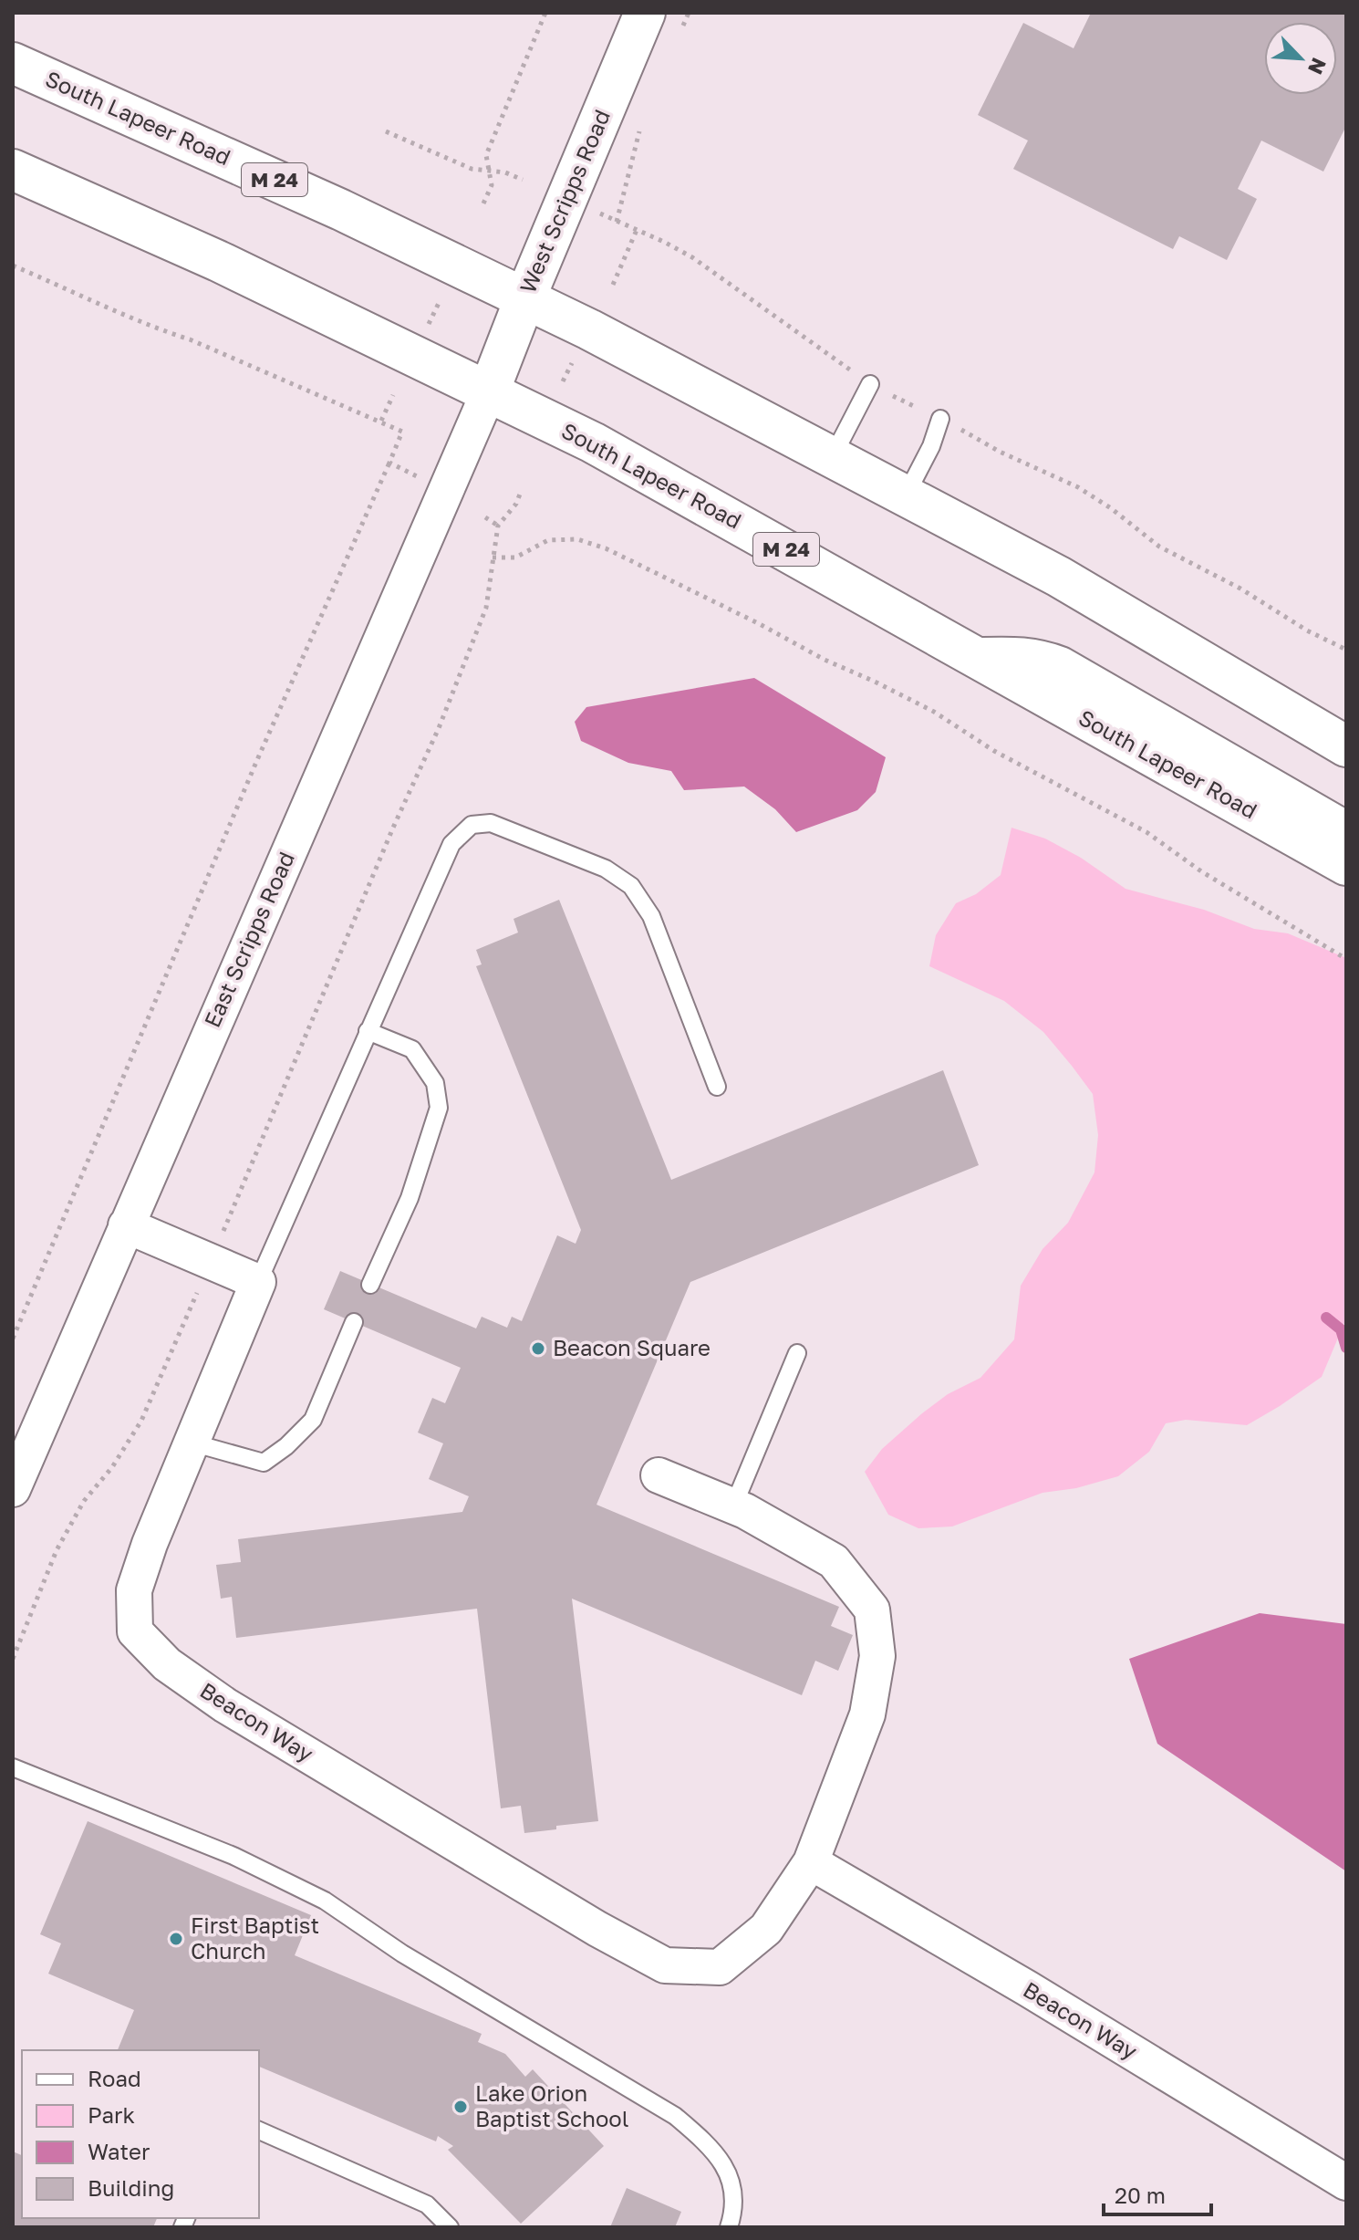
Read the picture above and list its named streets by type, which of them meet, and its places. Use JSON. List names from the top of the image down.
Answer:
{
  "streets": {
    "main road": ["South Lapeer Road", "M 24", "West Scripps Road"],
    "street": ["East Scripps Road", "Beacon Way"]
  },
  "crossings": [
    ["South Lapeer Road", "West Scripps Road"],
    ["South Lapeer Road", "East Scripps Road"],
    ["West Scripps Road", "East Scripps Road"]
  ],
  "places": ["Beacon Square", "First Baptist Church", "Lake Orion Baptist School"],
  "legend": [
    "Road",
    "Park",
    "Water",
    "Building"
  ],
  "scale_bar": "20 m",
  "north": "bottom right"
}
